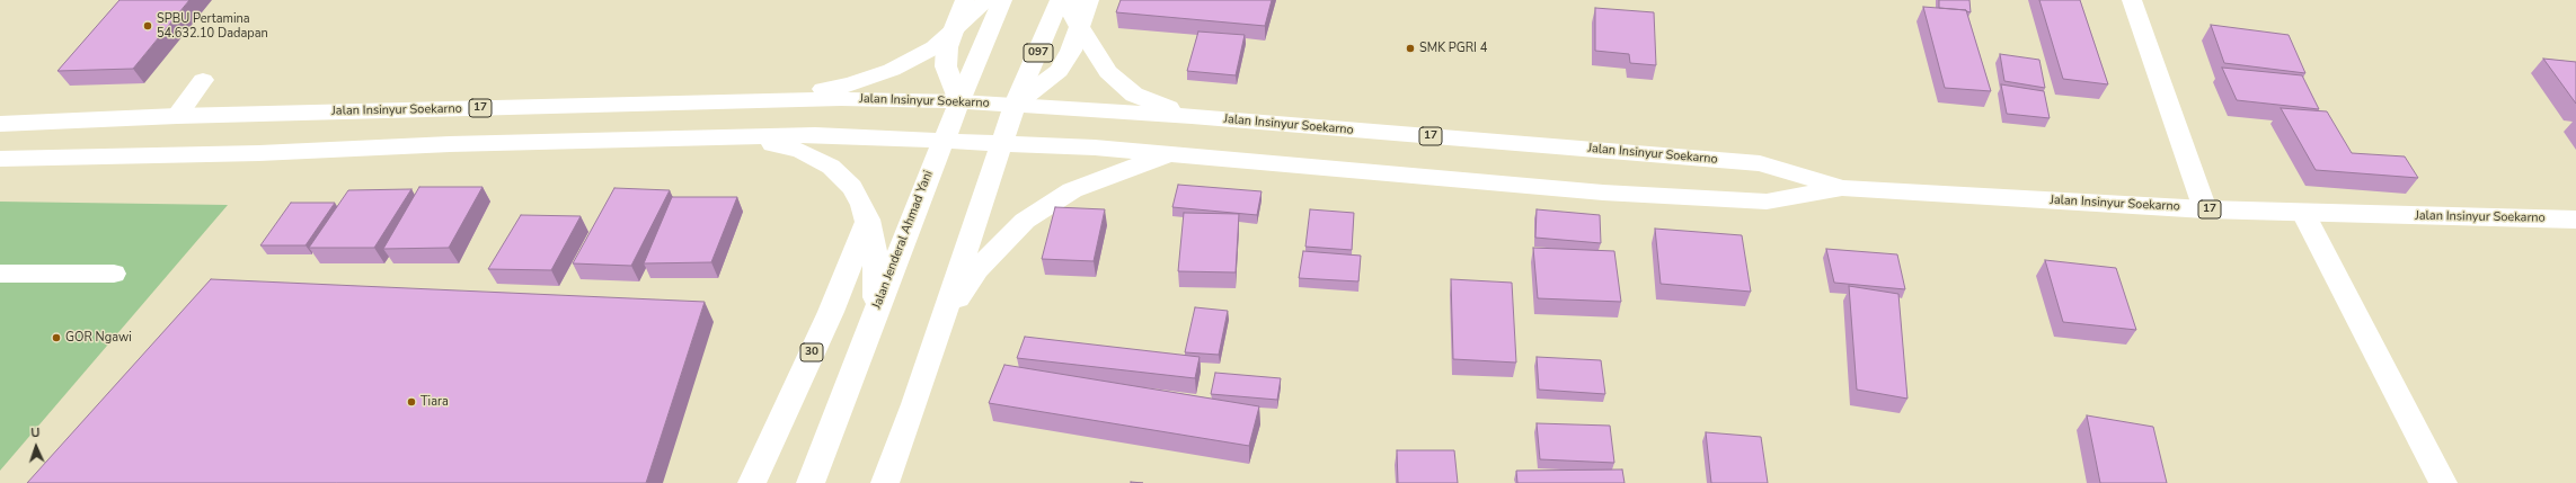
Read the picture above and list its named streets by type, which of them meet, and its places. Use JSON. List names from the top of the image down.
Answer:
{
  "streets": {
    "main road": [
      "097",
      "Jalan Insinyur Soekarno",
      "17",
      "Jalan Jenderal Ahmad Yani",
      "30"
    ]
  },
  "crossings": [
    ["097", "Jalan Insinyur Soekarno"],
    ["Jalan Insinyur Soekarno", "Jalan Jenderal Ahmad Yani"]
  ],
  "places": [
    "SPBU Pertamina 54.632.10 Dadapan",
    "SMK PGRI 4",
    "GOR Ngawi",
    "Tiara"
  ],
  "north": "top"
}
